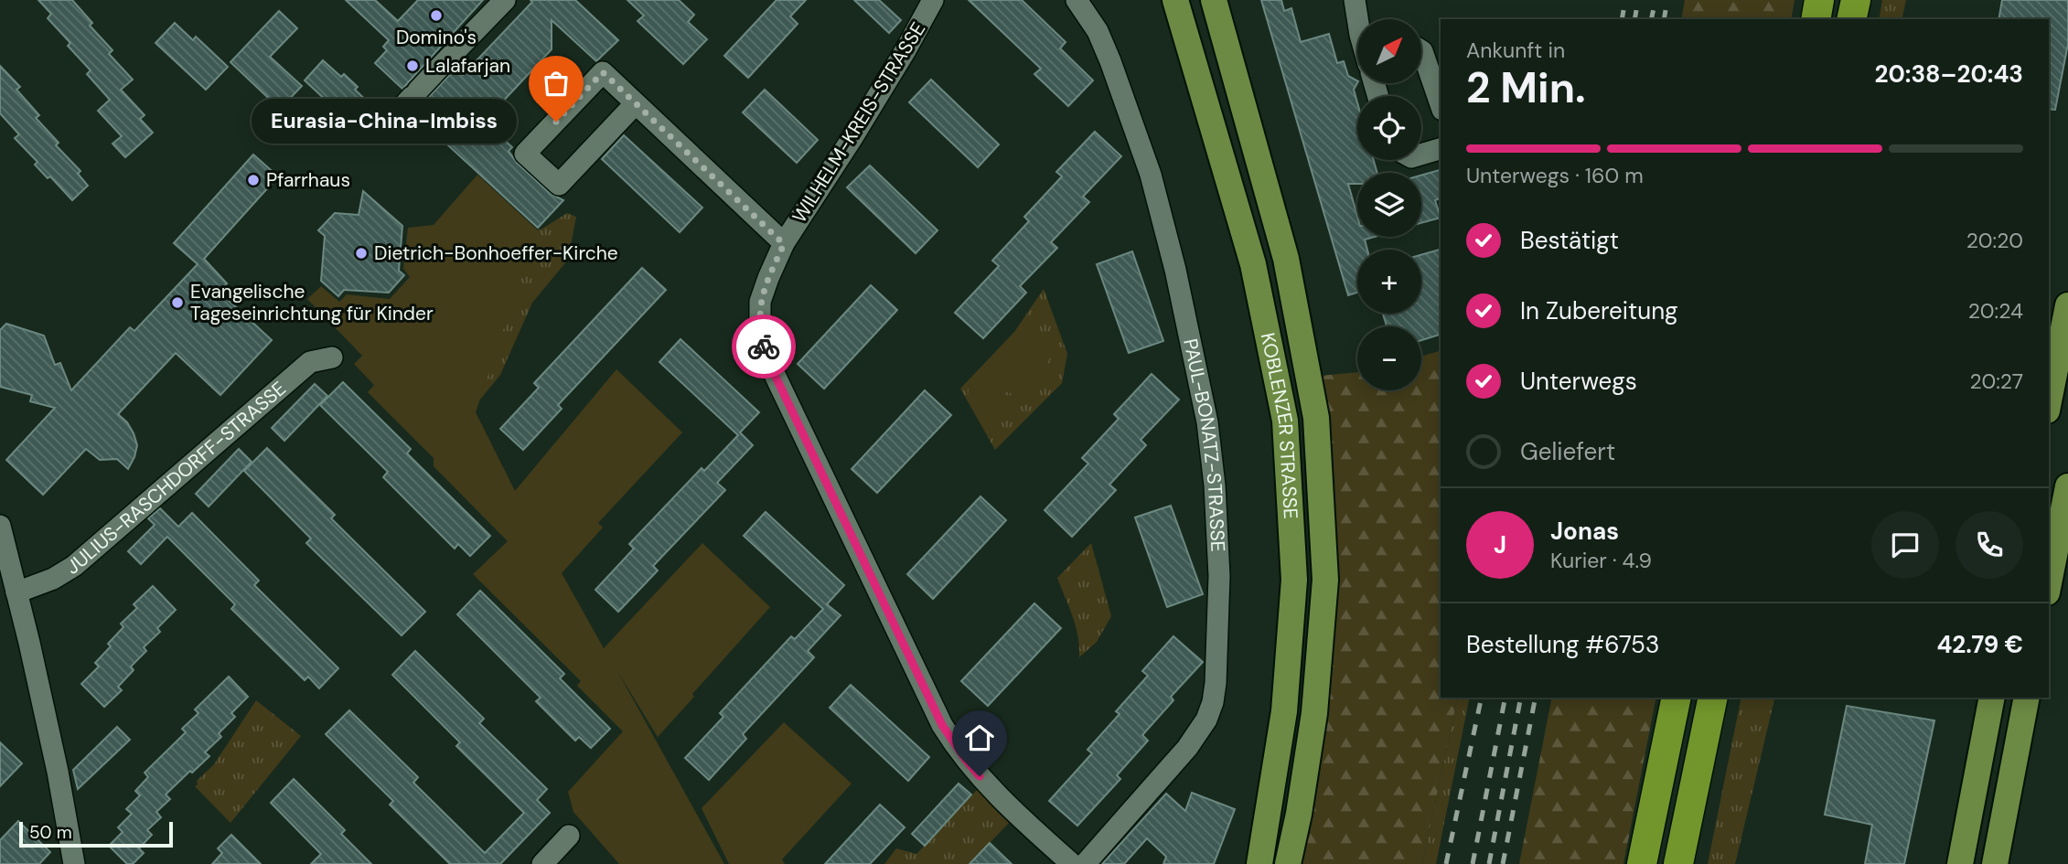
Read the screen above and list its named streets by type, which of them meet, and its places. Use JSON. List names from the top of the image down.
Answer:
{
  "streets": {
    "main road": ["KOBLENZER STRASSE"],
    "street": ["WILHELM-KREIS-STRASSE", "PAUL-BONATZ-STRASSE", "JULIUS-RASCHDORFF-STRASSE"]
  },
  "places": [
    "Domino's",
    "Lalafarjan",
    "Eurasia-China-Imbiss",
    "Pfarrhaus",
    "Dietrich-Bonhoeffer-Kirche",
    "Evangelische Tageseinrichtung für Kinder"
  ],
  "scale_bar": "50 m",
  "north": "top right",
  "page": {
    "map_buttons": ["+", "−"],
    "heading": ["2 Min.", "Ankunft in", "20:38–20:43"],
    "panel": [
      "Jonas",
      "Kurier · 4.9",
      "Bestellung #6753",
      "42.79 €"
    ],
    "bubble": "Eurasia-China-Imbiss",
    "bar": "Unterwegs · 160 m",
    "list": [
      ["Bestätigt", "20:20"],
      ["In Zubereitung", "20:24"],
      ["Unterwegs", "20:27"],
      "Geliefert"
    ],
    "round": "J",
    "scale": "50 m"
  }
}
